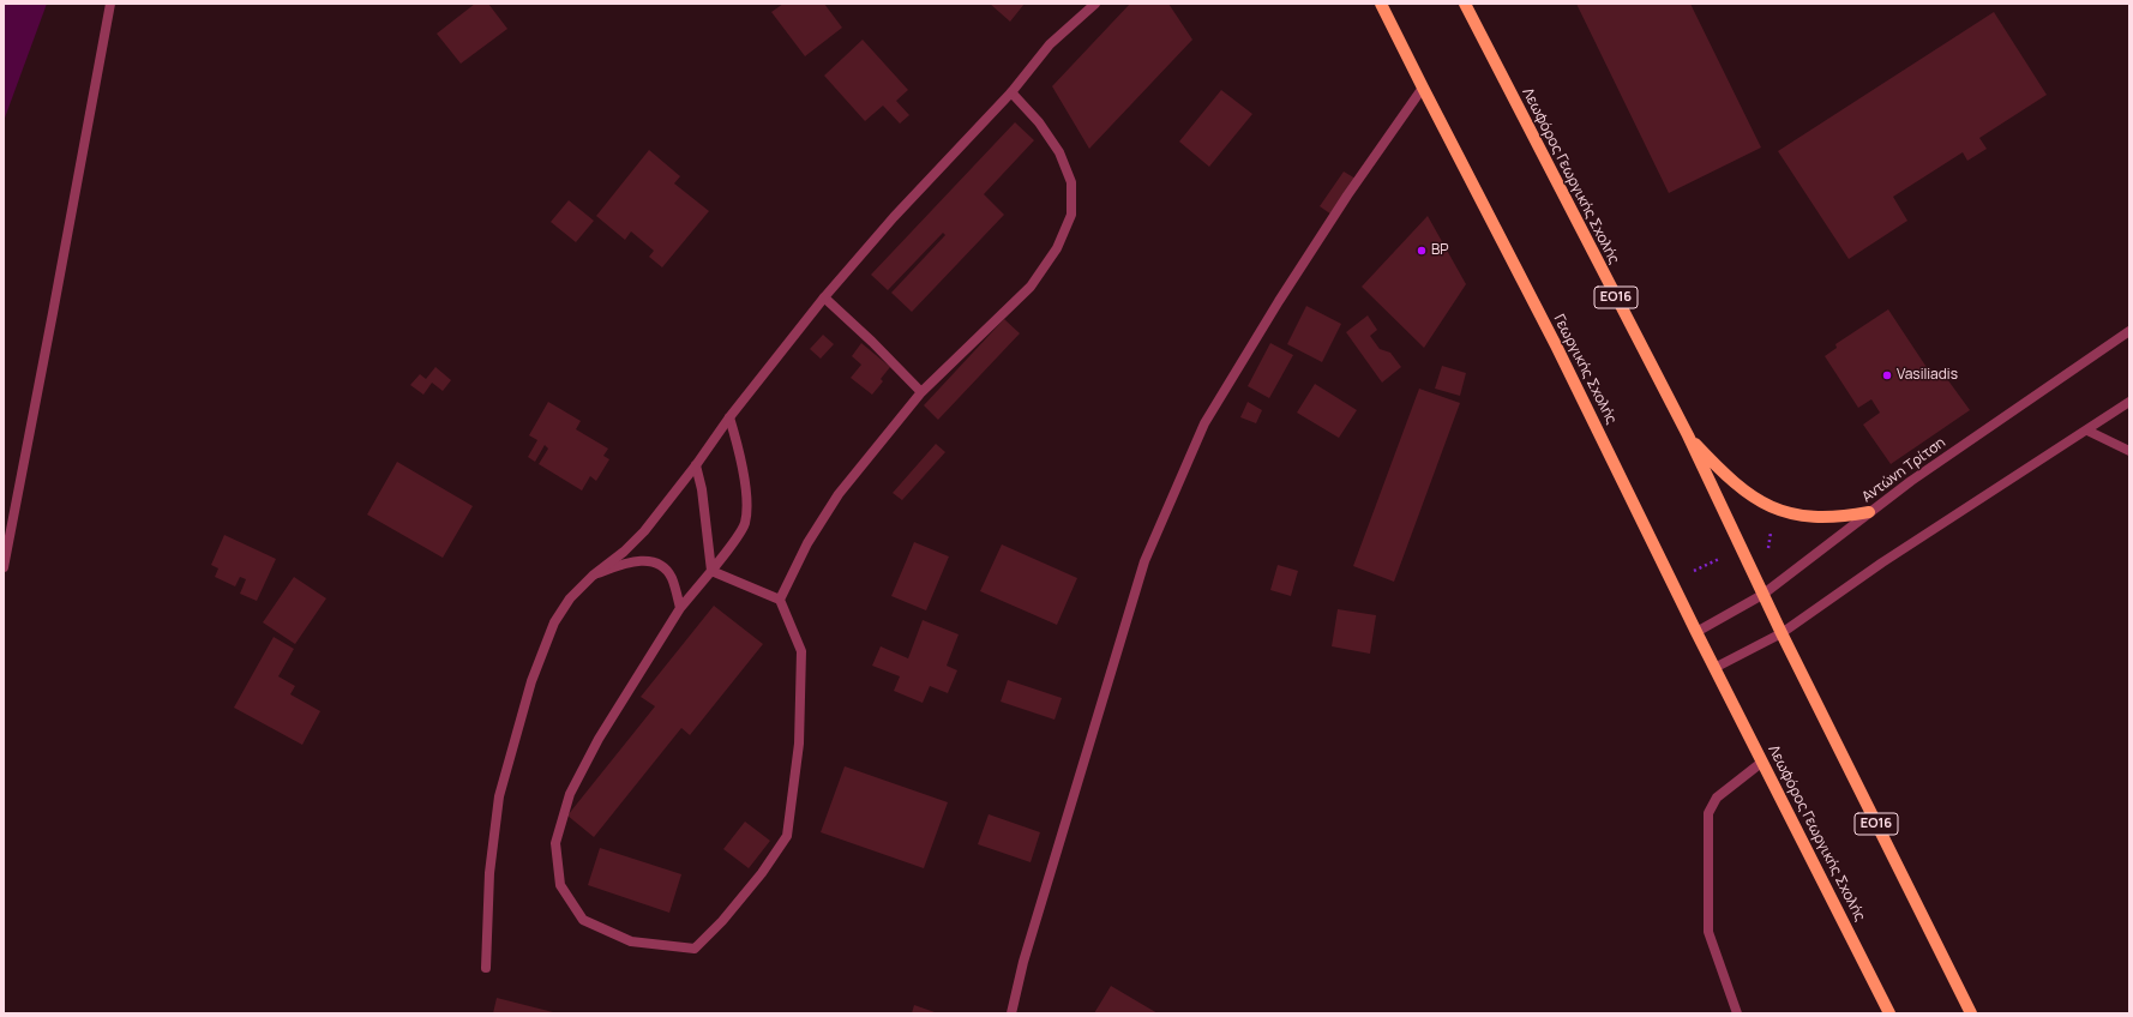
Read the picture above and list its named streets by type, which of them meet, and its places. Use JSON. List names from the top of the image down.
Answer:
{
  "streets": {
    "main road": ["Λεωφόρος Γεωργικής Σχολής", "ΕΟ16", "Γεωργικής Σχολής"],
    "street": ["Αντώνη Τρίτση"]
  },
  "crossings": [
    ["Λεωφόρος Γεωργικής Σχολής", "ΕΟ16"],
    ["Λεωφόρος Γεωργικής Σχολής", "Γεωργικής Σχολής"],
    ["Λεωφόρος Γεωργικής Σχολής", "Αντώνη Τρίτση"],
    ["ΕΟ16", "Αντώνη Τρίτση"],
    ["Γεωργικής Σχολής", "Αντώνη Τρίτση"]
  ],
  "places": ["BP", "Vasiliadis"]
}
